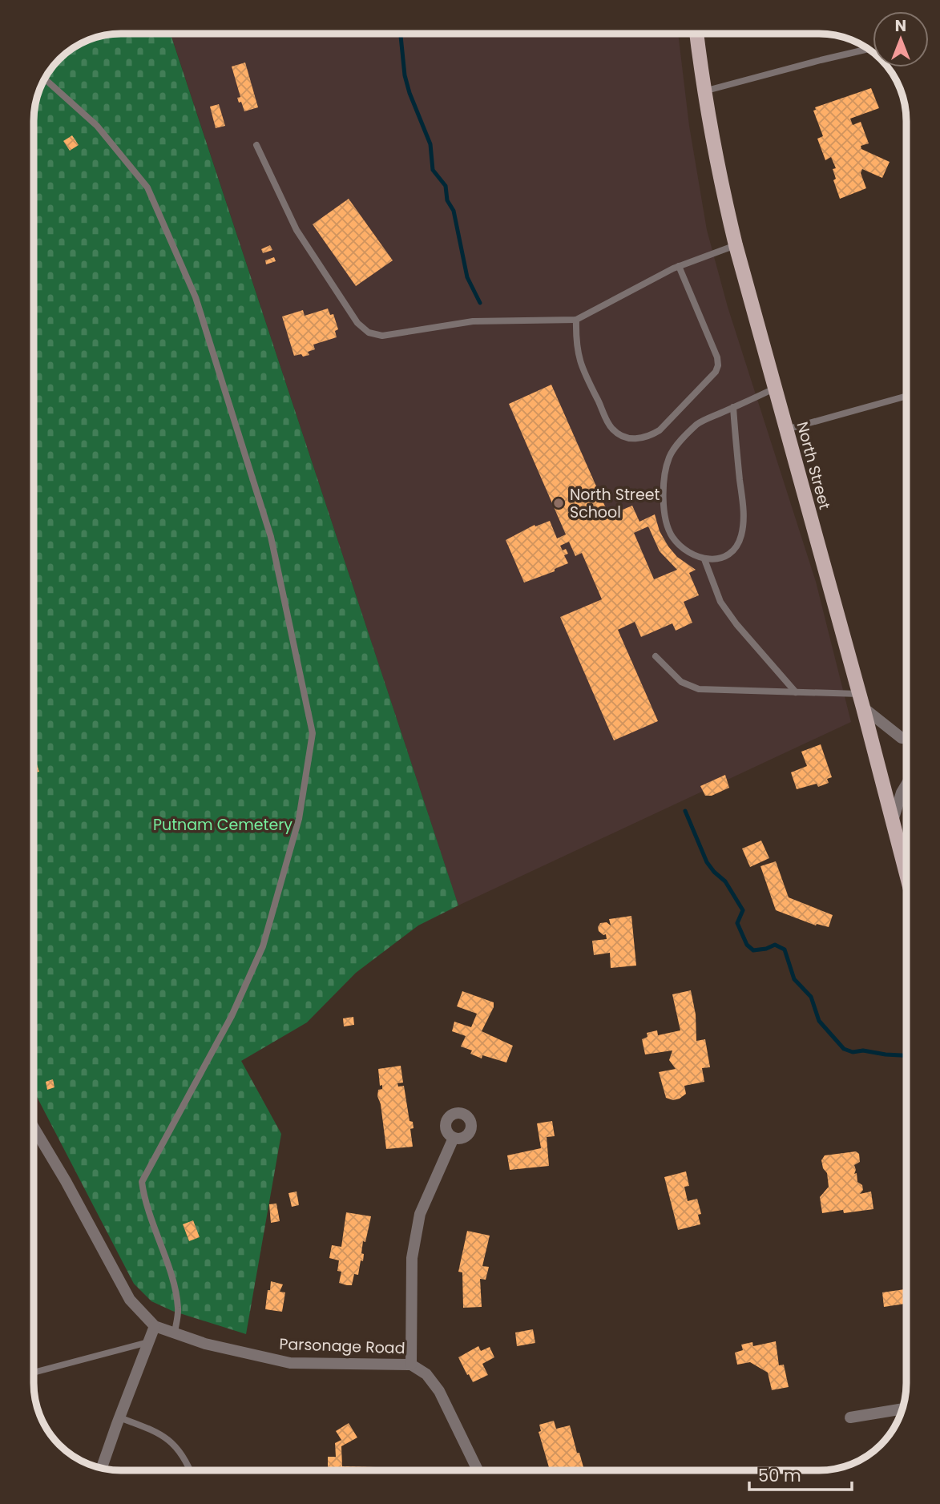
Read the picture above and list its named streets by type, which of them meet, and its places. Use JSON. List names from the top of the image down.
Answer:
{
  "streets": {
    "main road": ["North Street"],
    "street": ["Parsonage Road"]
  },
  "parks": ["Putnam Cemetery"],
  "places": ["North Street School"],
  "scale_bar": "50 m",
  "north": "top"
}
